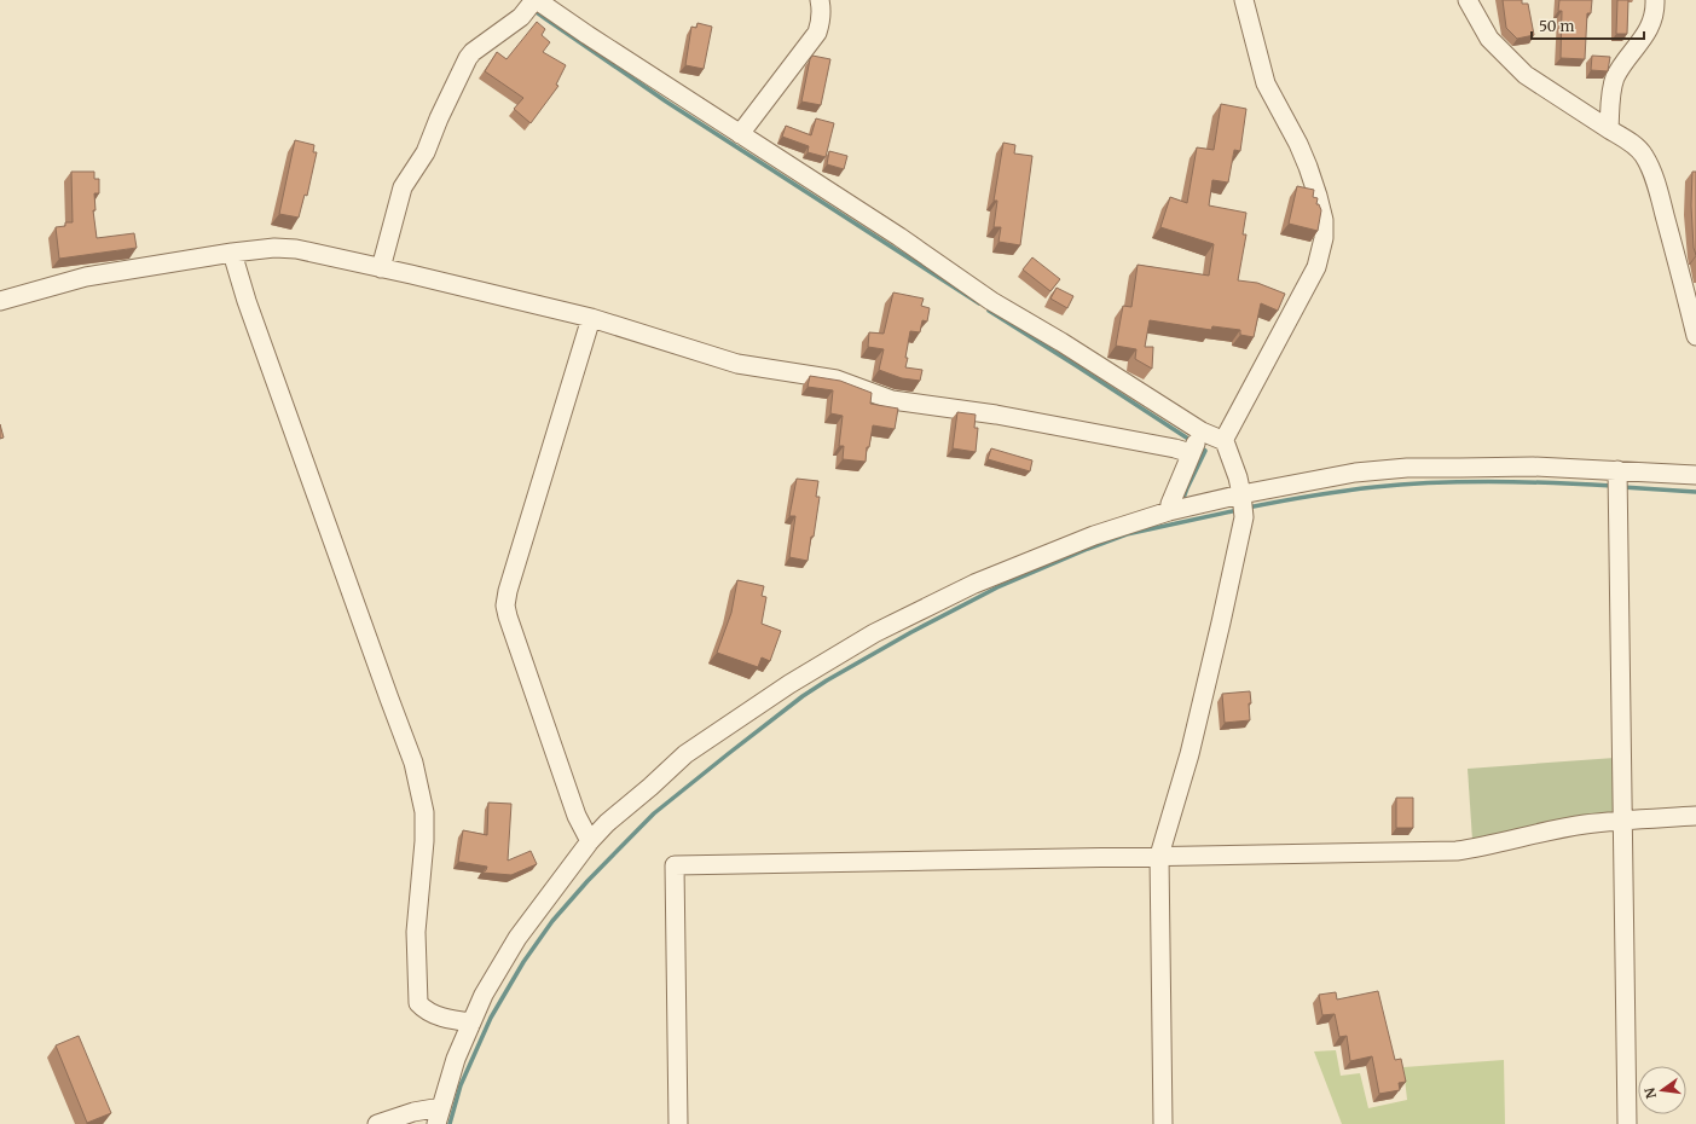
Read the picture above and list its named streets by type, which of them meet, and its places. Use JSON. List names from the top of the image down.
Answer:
{
  "scale_bar": "50 m",
  "north": "left"
}
